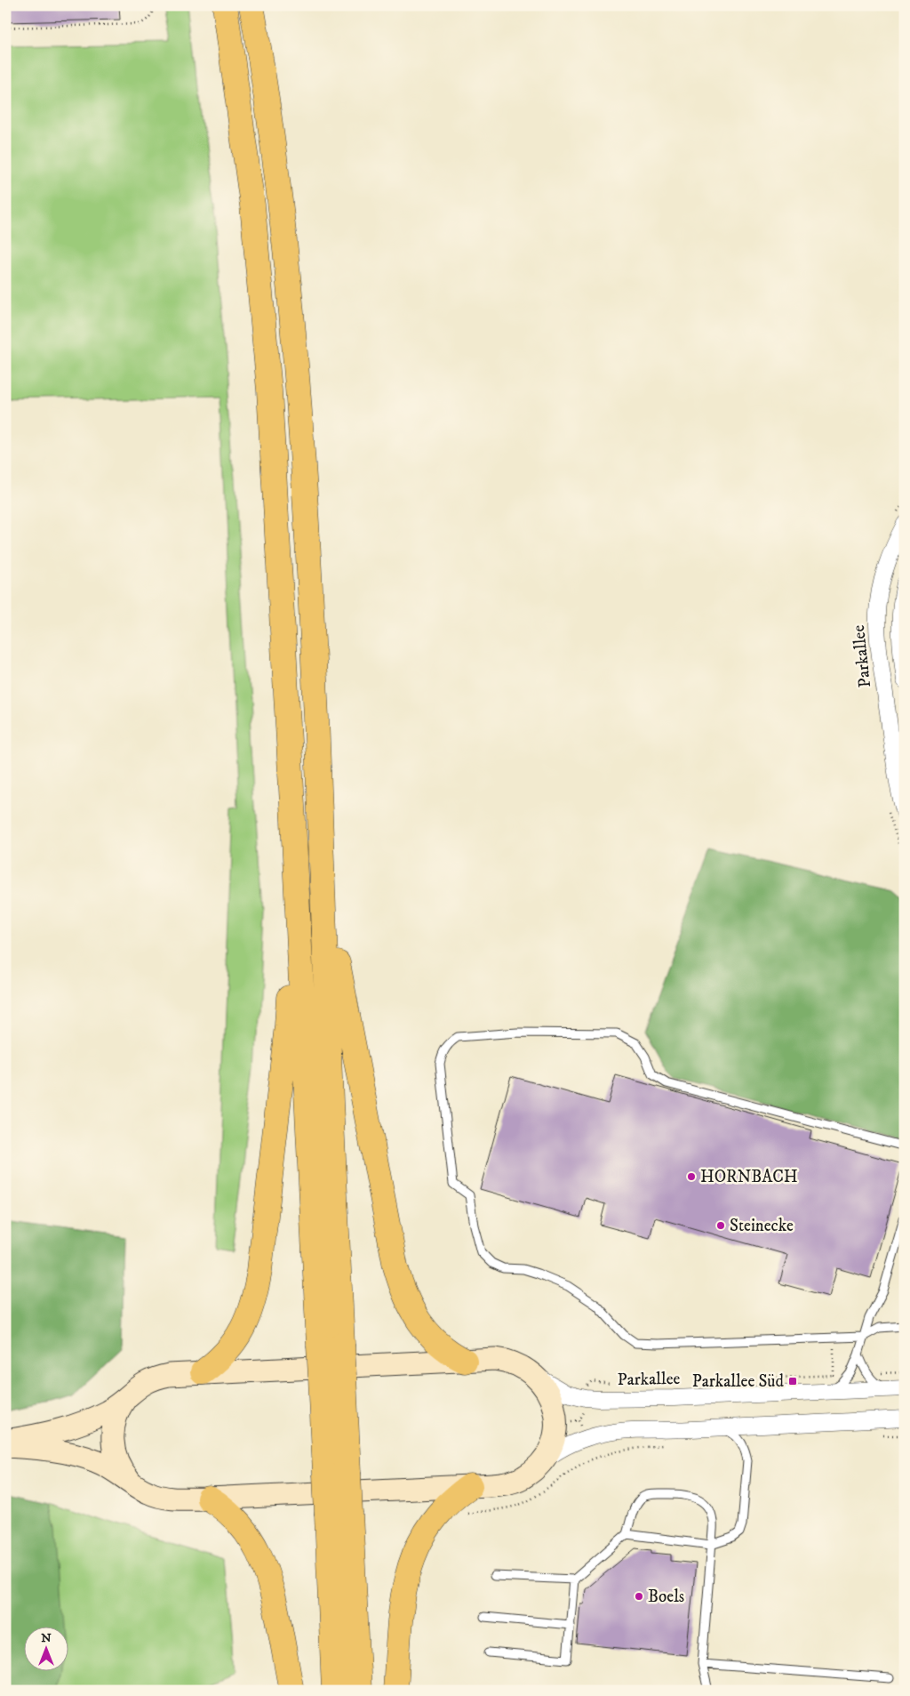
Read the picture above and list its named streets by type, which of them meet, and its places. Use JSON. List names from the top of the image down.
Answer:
{
  "streets": {
    "street": ["Parkallee"]
  },
  "places": {
    "other": ["HORNBACH", "Steinecke", "Boels"],
    "transit": ["Parkallee Süd"]
  },
  "north": "top"
}
